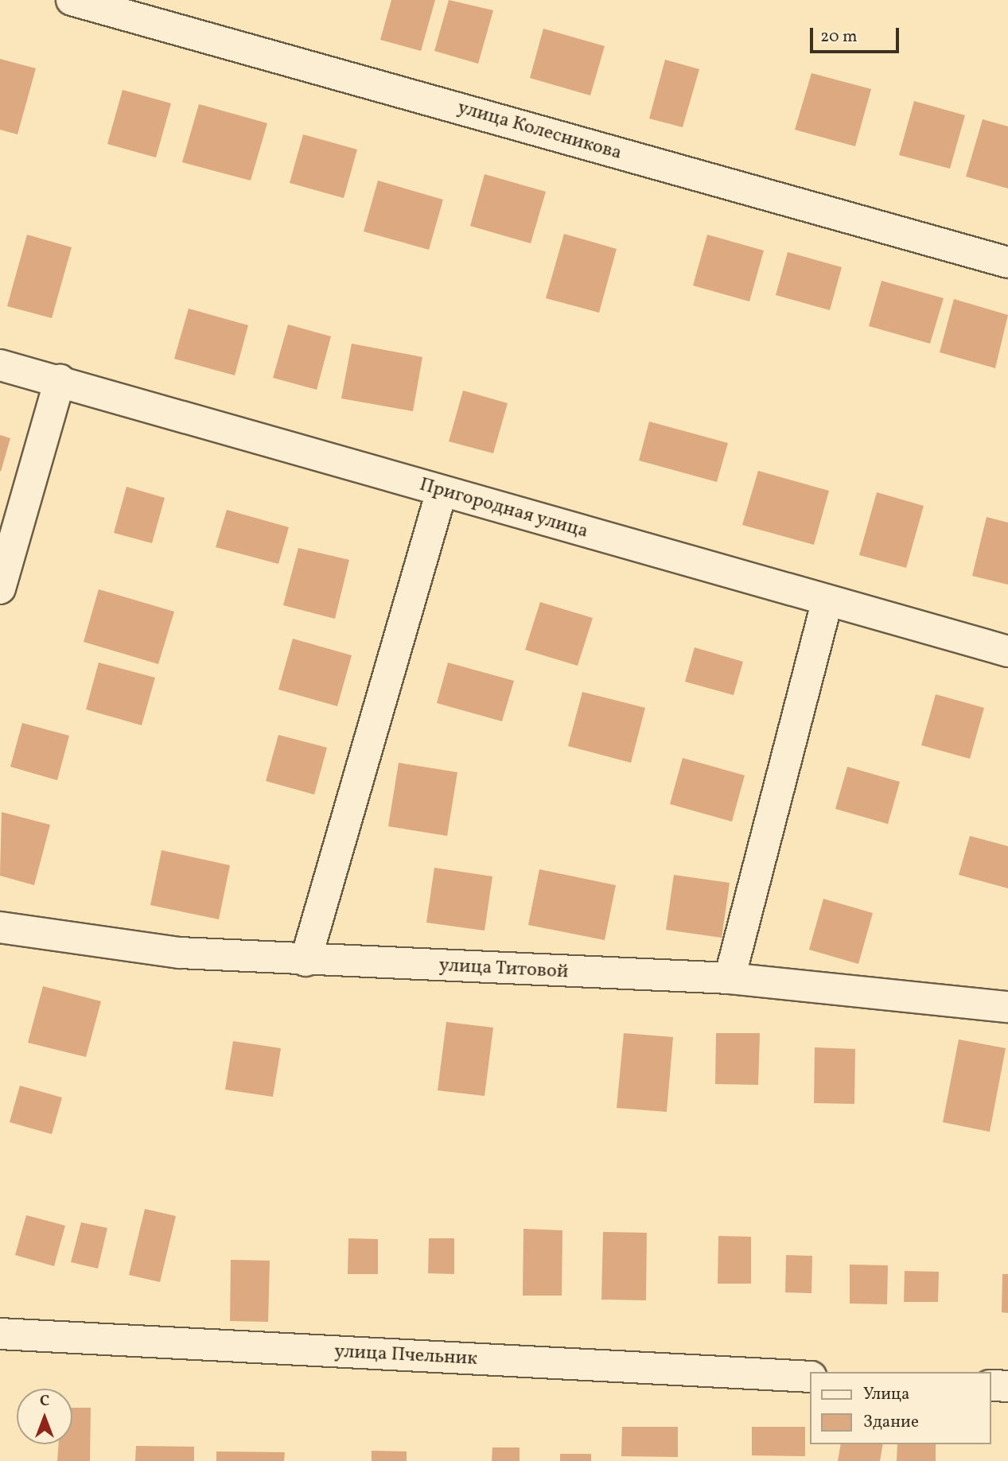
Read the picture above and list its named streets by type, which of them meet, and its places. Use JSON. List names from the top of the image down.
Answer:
{
  "streets": {
    "street": [
      "улица Колесникова",
      "Пригородная улица",
      "улица Титовой",
      "улица Пчельник"
    ]
  },
  "legend": ["Улица", "Здание"],
  "scale_bar": "20 m",
  "north": "top"
}
